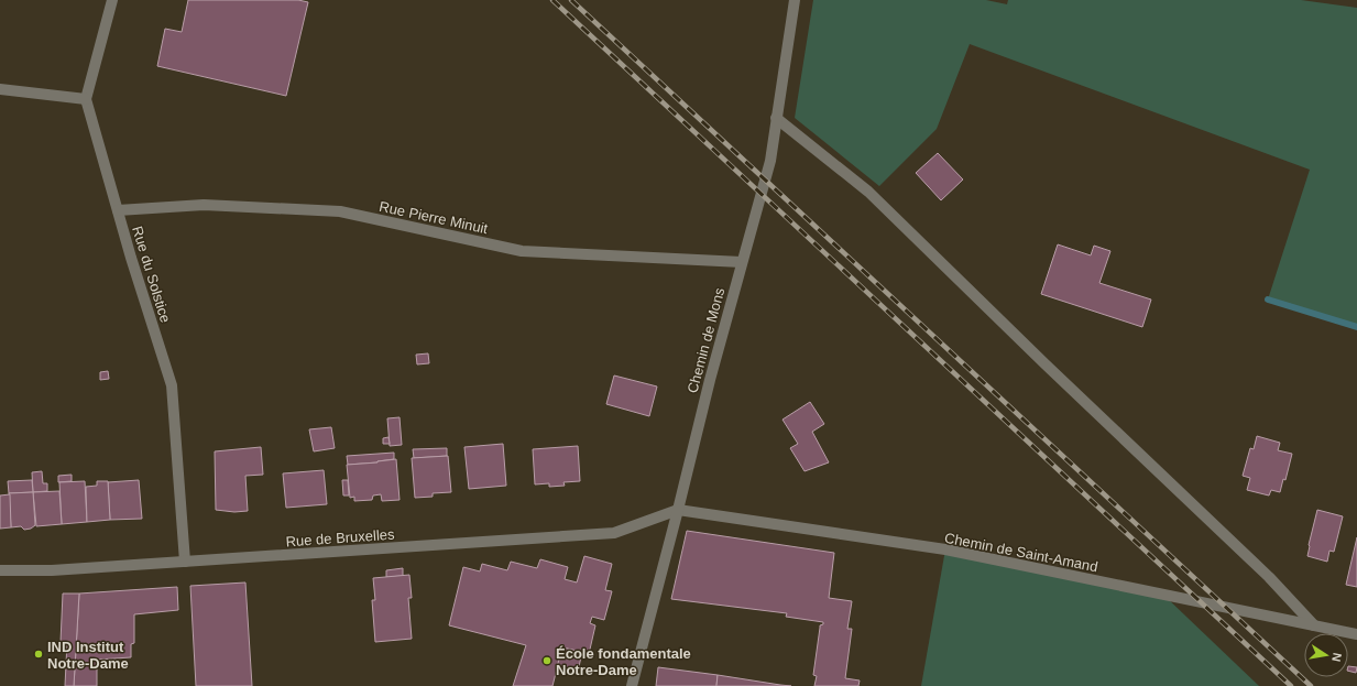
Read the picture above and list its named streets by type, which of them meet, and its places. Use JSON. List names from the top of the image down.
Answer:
{
  "streets": {
    "street": [
      "Rue Pierre Minuit",
      "Rue du Solstice",
      "Chemin de Mons",
      "Rue de Bruxelles",
      "Chemin de Saint-Amand"
    ]
  },
  "crossings": [
    ["Rue Pierre Minuit", "Rue du Solstice"],
    ["Rue Pierre Minuit", "Chemin de Mons"],
    ["Rue du Solstice", "Rue de Bruxelles"],
    ["Chemin de Mons", "Rue de Bruxelles"],
    ["Chemin de Mons", "Chemin de Saint-Amand"],
    ["Rue de Bruxelles", "Chemin de Saint-Amand"]
  ],
  "places": ["IND Institut Notre-Dame", "École fondamentale Notre-Dame"],
  "north": "right"
}
